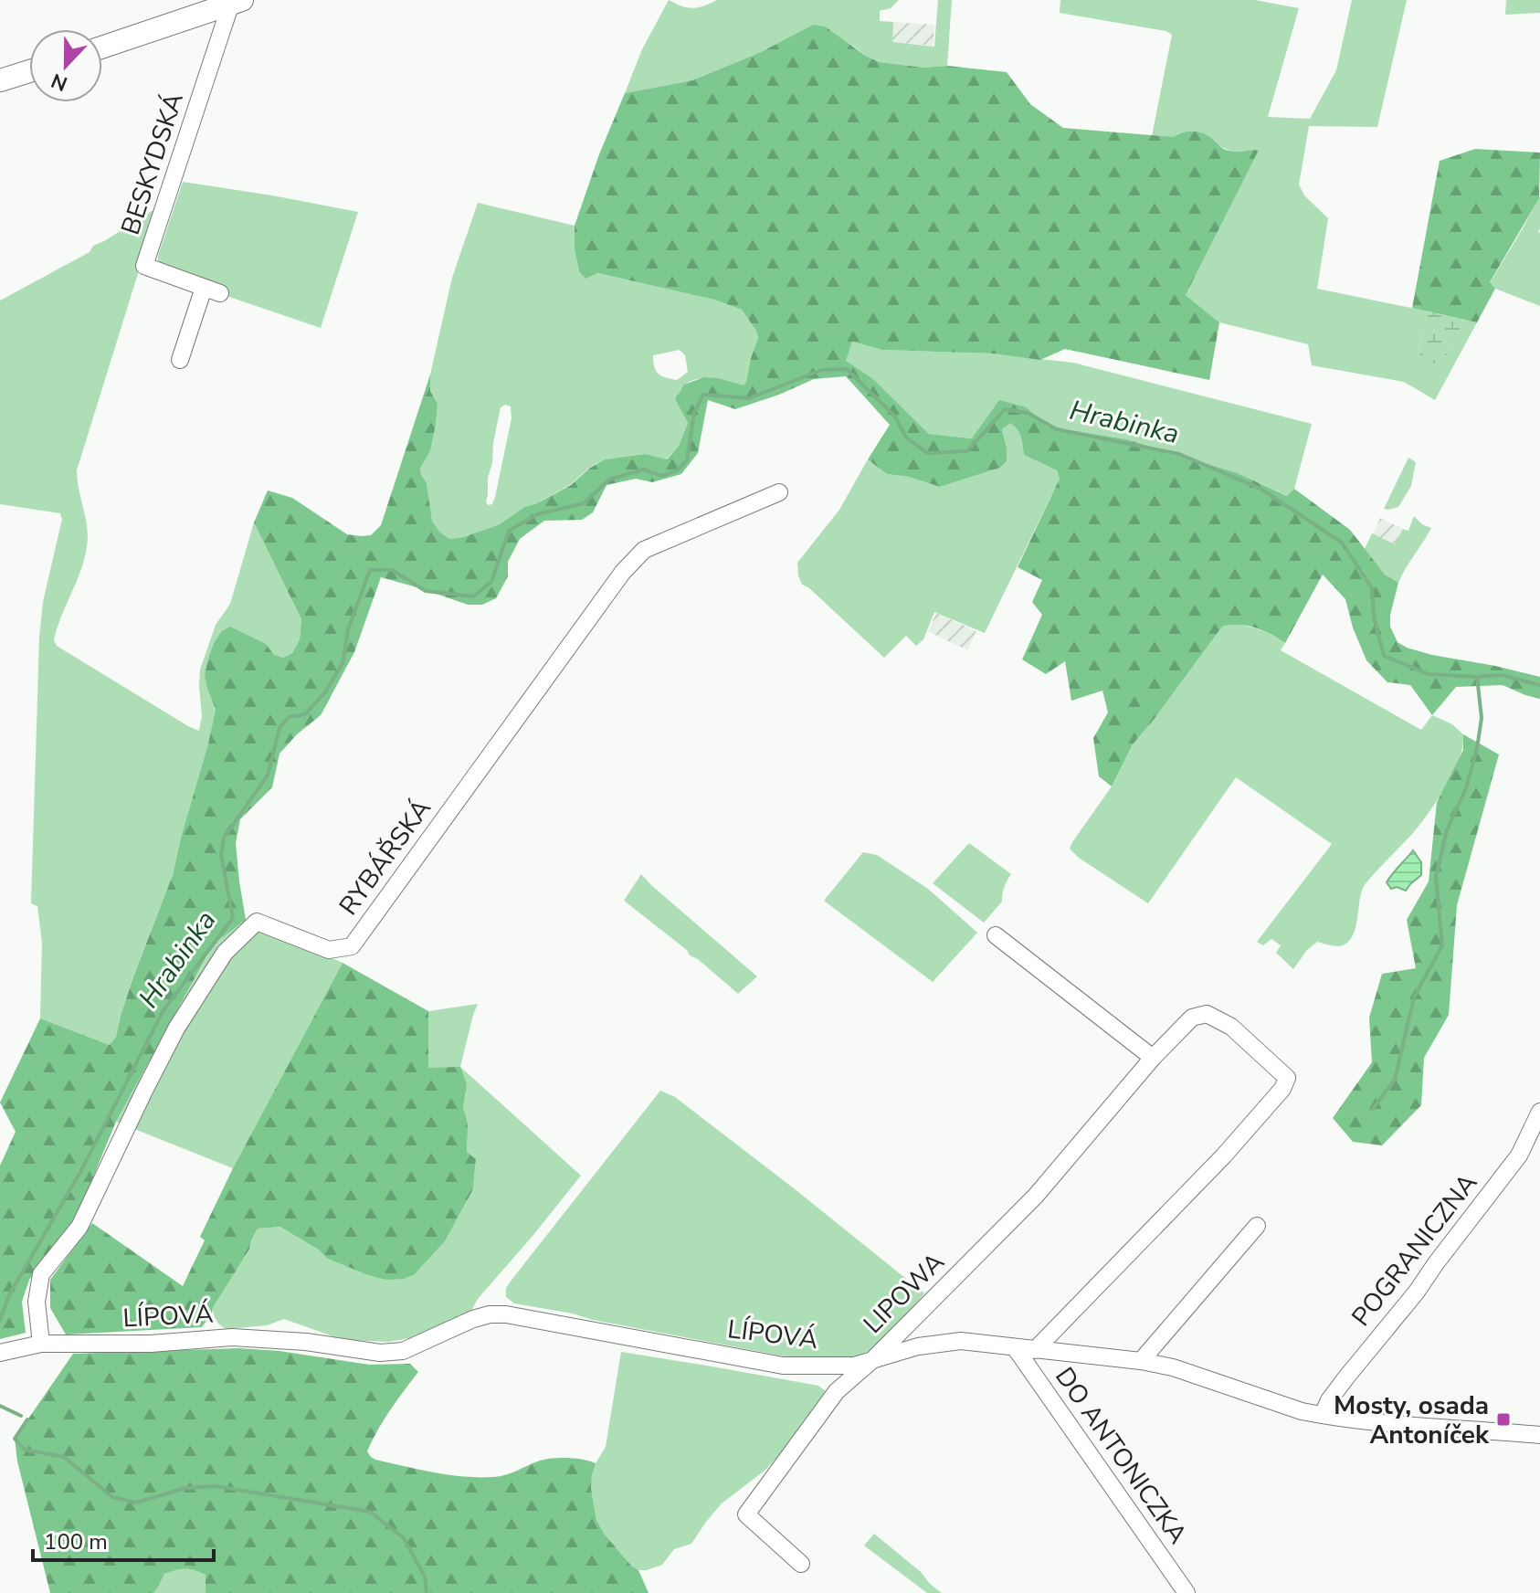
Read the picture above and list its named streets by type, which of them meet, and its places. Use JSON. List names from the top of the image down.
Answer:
{
  "streets": {
    "street": [
      "BESKYDSKÁ",
      "RYBÁŘSKÁ",
      "POGRANICZNA",
      "LIPOWA",
      "LÍPOVÁ",
      "DO ANTONICZKA"
    ]
  },
  "crossings": [
    ["RYBÁŘSKÁ", "LÍPOVÁ"],
    ["POGRANICZNA", "LÍPOVÁ"],
    ["LIPOWA", "LÍPOVÁ"],
    ["LÍPOVÁ", "DO ANTONICZKA"]
  ],
  "water": ["Hrabinka"],
  "places": {
    "transit": ["Mosty, osada Antoníček"]
  },
  "scale_bar": "100 m",
  "north": "bottom"
}
